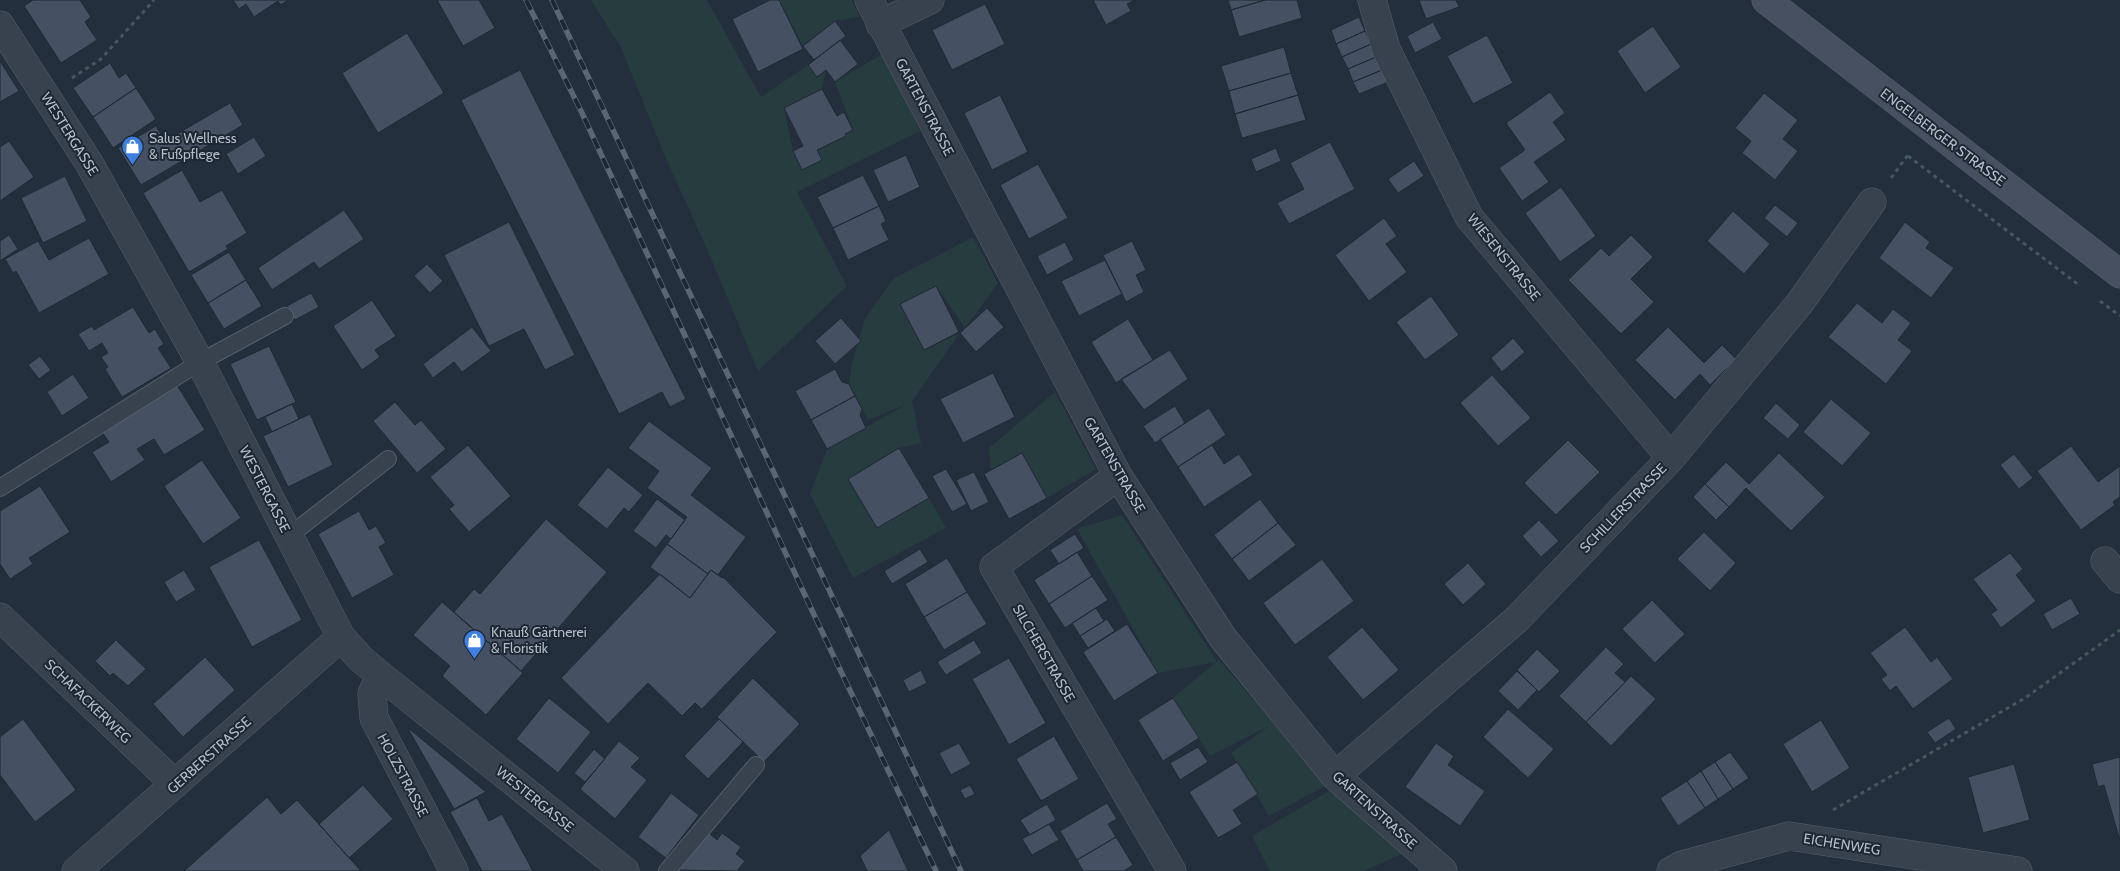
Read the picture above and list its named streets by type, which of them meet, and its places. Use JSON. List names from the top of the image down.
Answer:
{
  "streets": {
    "main road": ["ENGELBERGER STRASSE"],
    "street": [
      "GARTENSTRASSE",
      "WESTERGASSE",
      "WIESENSTRASSE",
      "SCHILLERSTRASSE",
      "SILCHERSTRASSE",
      "SCHAFACKERWEG",
      "GERBERSTRASSE",
      "HOLZSTRASSE",
      "EICHENWEG"
    ]
  },
  "crossings": [
    ["GARTENSTRASSE", "SCHILLERSTRASSE"],
    ["GARTENSTRASSE", "SILCHERSTRASSE"],
    ["WESTERGASSE", "GERBERSTRASSE"],
    ["WESTERGASSE", "HOLZSTRASSE"],
    ["WIESENSTRASSE", "SCHILLERSTRASSE"],
    ["SCHAFACKERWEG", "GERBERSTRASSE"]
  ],
  "places": {
    "shop": ["Salus Wellness & Fußpflege", "Knauß Gärtnerei & Floristik"]
  }
}
